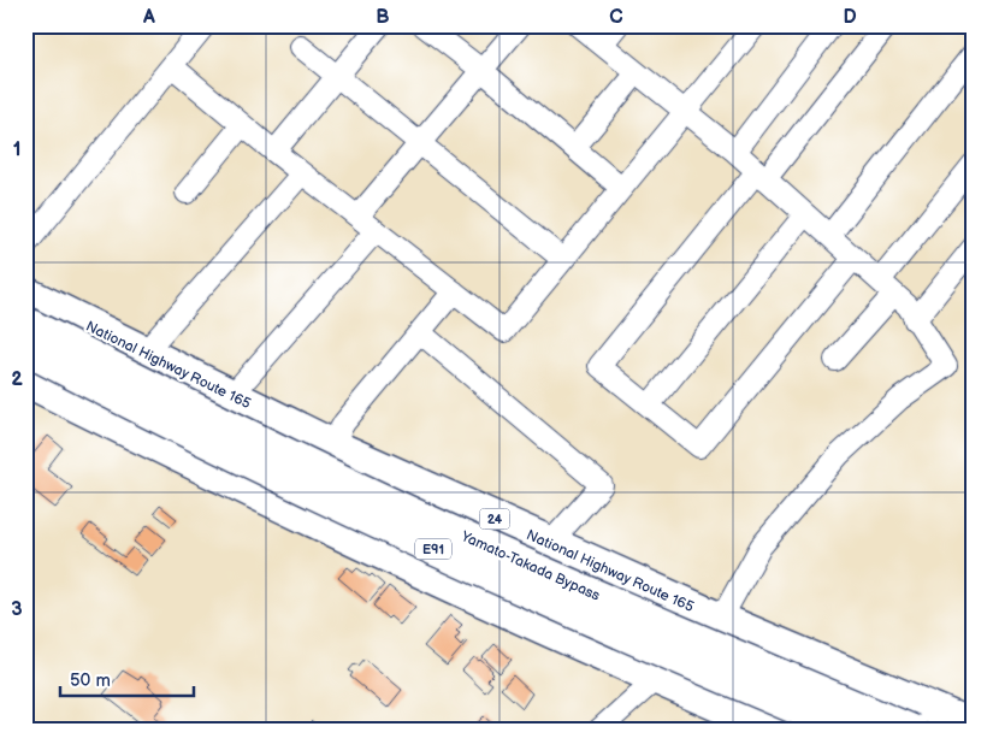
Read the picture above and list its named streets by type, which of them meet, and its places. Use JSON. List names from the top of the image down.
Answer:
{
  "streets": {
    "highway": [
      "National Highway Route 165",
      "24",
      "E91",
      "Yamato-Takada Bypass"
    ]
  },
  "scale_bar": "50 m",
  "grid": {
    "columns": [
      "A",
      "B",
      "C",
      "D"
    ],
    "rows": ["1", "2", "3"]
  }
}
